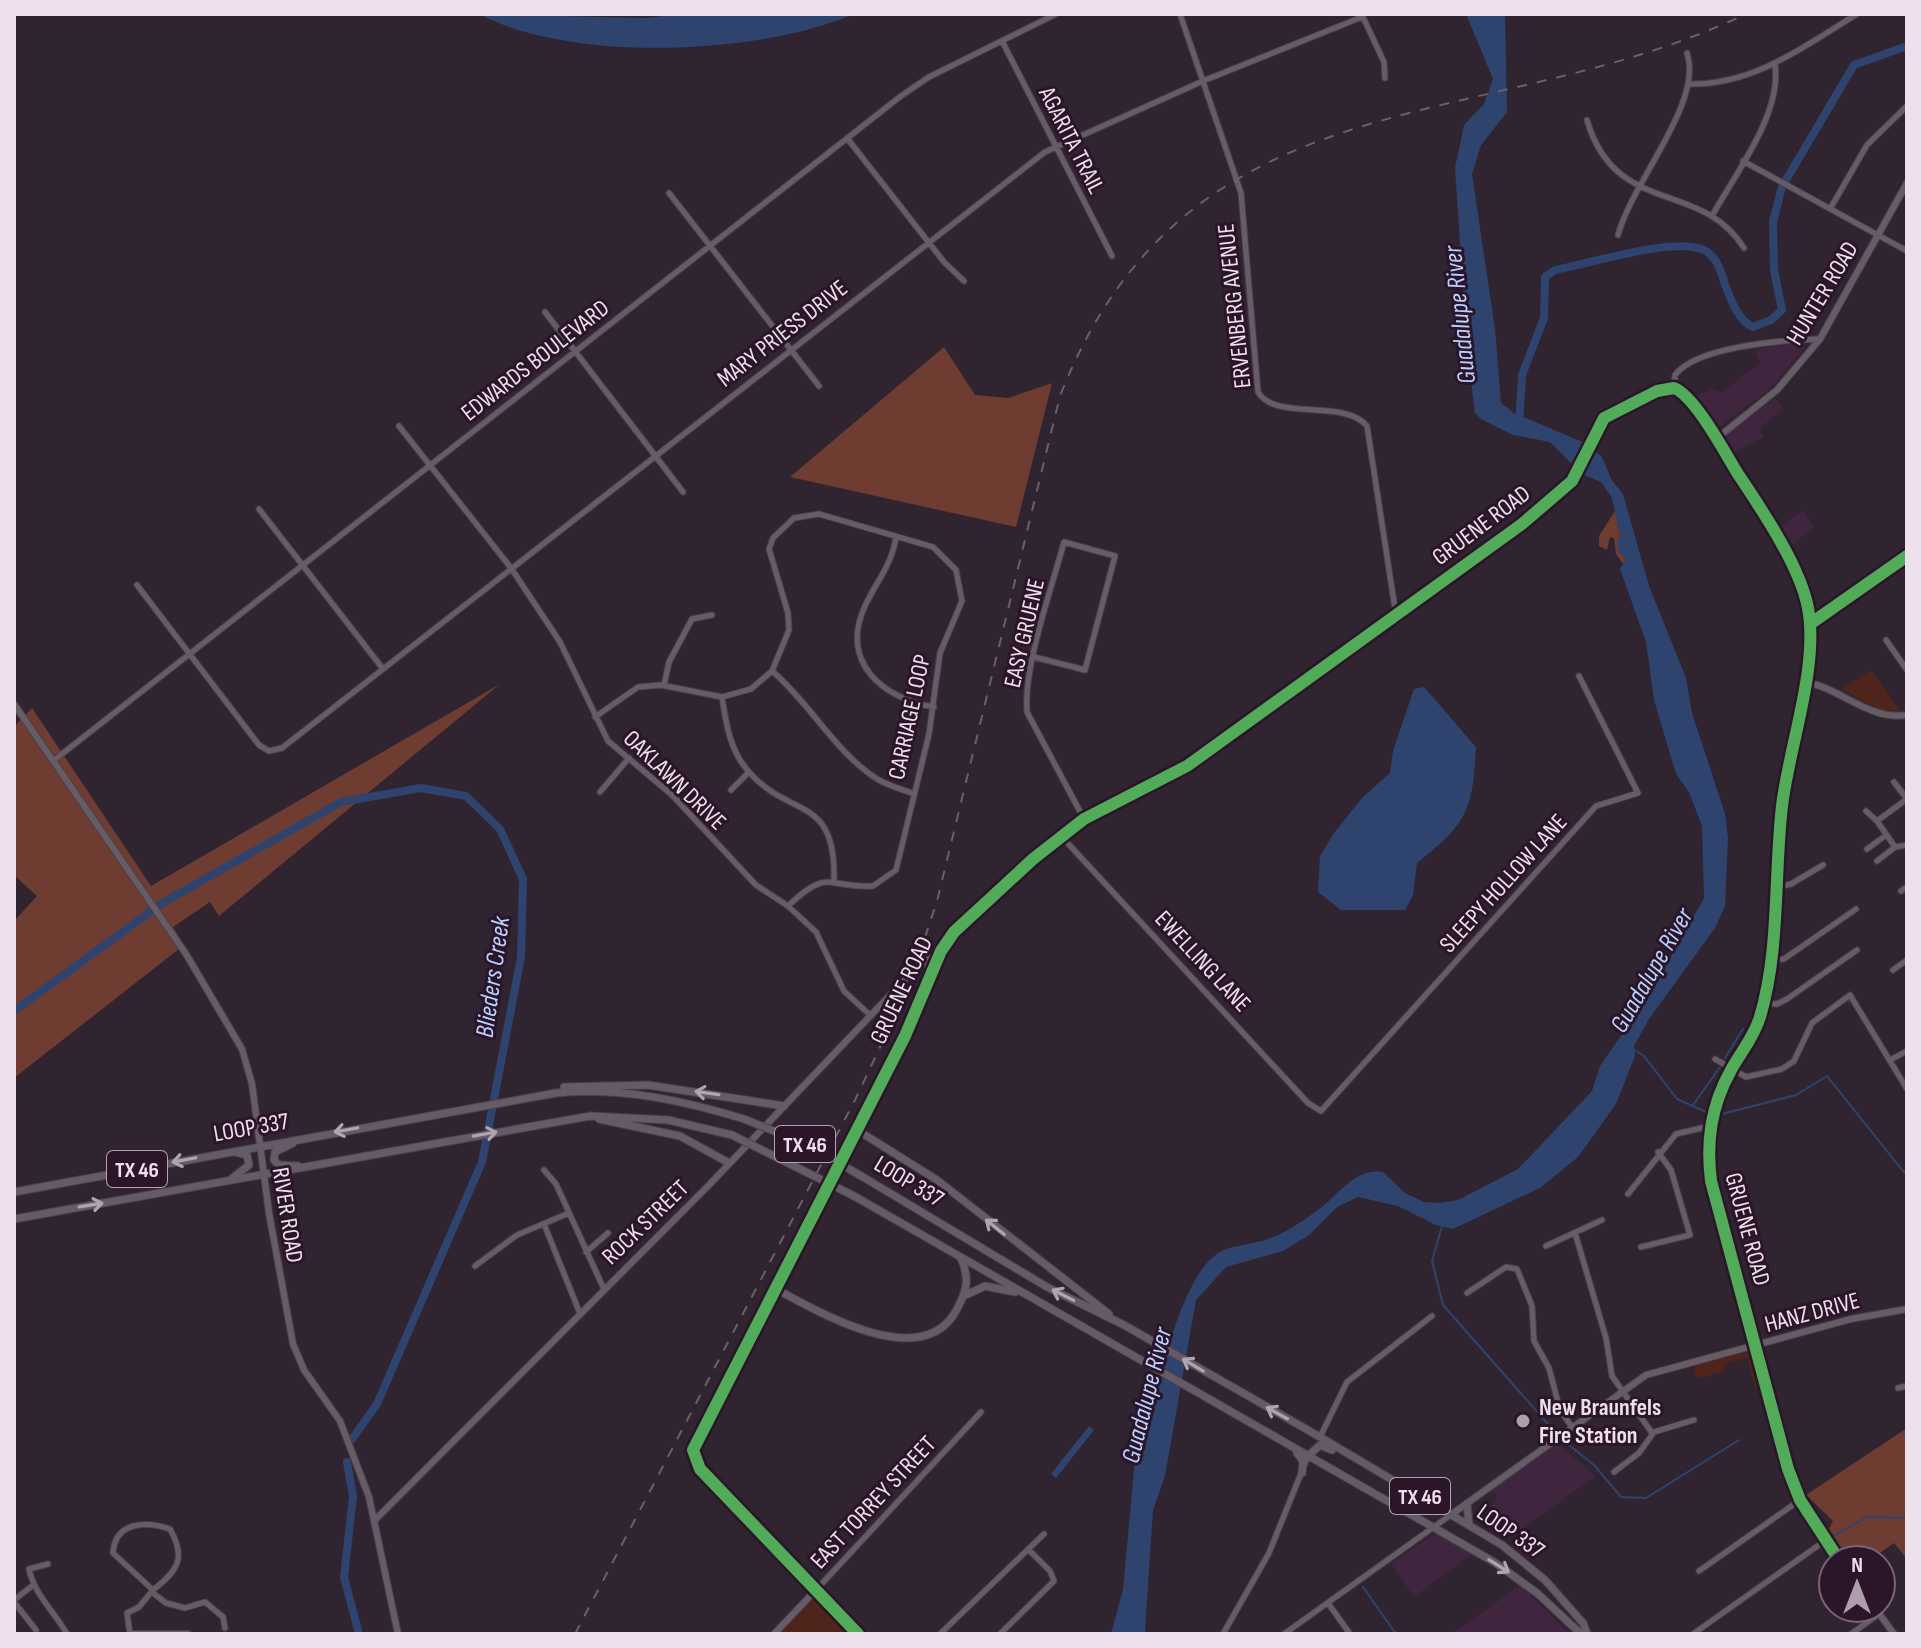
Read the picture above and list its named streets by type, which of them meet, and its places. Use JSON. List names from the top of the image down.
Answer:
{
  "streets": {
    "main road": ["LOOP 337", "TX 46"],
    "street": [
      "AGARITA TRAIL",
      "HUNTER ROAD",
      "ERVENBERG AVENUE",
      "MARY PRIESS DRIVE",
      "EDWARDS BOULEVARD",
      "GRUENE ROAD",
      "EASY GRUENE",
      "CARRIAGE LOOP",
      "OAKLAWN DRIVE",
      "SLEEPY HOLLOW LANE",
      "EWELLING LANE",
      "RIVER ROAD",
      "ROCK STREET",
      "HANZ DRIVE",
      "EAST TORREY STREET"
    ]
  },
  "crossings": [
    ["AGARITA TRAIL", "MARY PRIESS DRIVE"],
    ["AGARITA TRAIL", "EDWARDS BOULEVARD"],
    ["HUNTER ROAD", "GRUENE ROAD"],
    ["ERVENBERG AVENUE", "MARY PRIESS DRIVE"],
    ["ERVENBERG AVENUE", "GRUENE ROAD"],
    ["MARY PRIESS DRIVE", "EDWARDS BOULEVARD"],
    ["MARY PRIESS DRIVE", "OAKLAWN DRIVE"],
    ["EDWARDS BOULEVARD", "OAKLAWN DRIVE"],
    ["EDWARDS BOULEVARD", "RIVER ROAD"],
    ["GRUENE ROAD", "EASY GRUENE"],
    ["GRUENE ROAD", "EWELLING LANE"],
    ["GRUENE ROAD", "ROCK STREET"],
    ["GRUENE ROAD", "HANZ DRIVE"],
    ["GRUENE ROAD", "EAST TORREY STREET"],
    ["OAKLAWN DRIVE", "ROCK STREET"],
    ["SLEEPY HOLLOW LANE", "EWELLING LANE"],
    ["LOOP 337", "RIVER ROAD"],
    ["LOOP 337", "HANZ DRIVE"],
    ["RIVER ROAD", "ROCK STREET"]
  ],
  "water": ["Guadalupe River", "Blieders Creek"],
  "places": ["New Braunfels Fire Station"],
  "north": "top"
}
